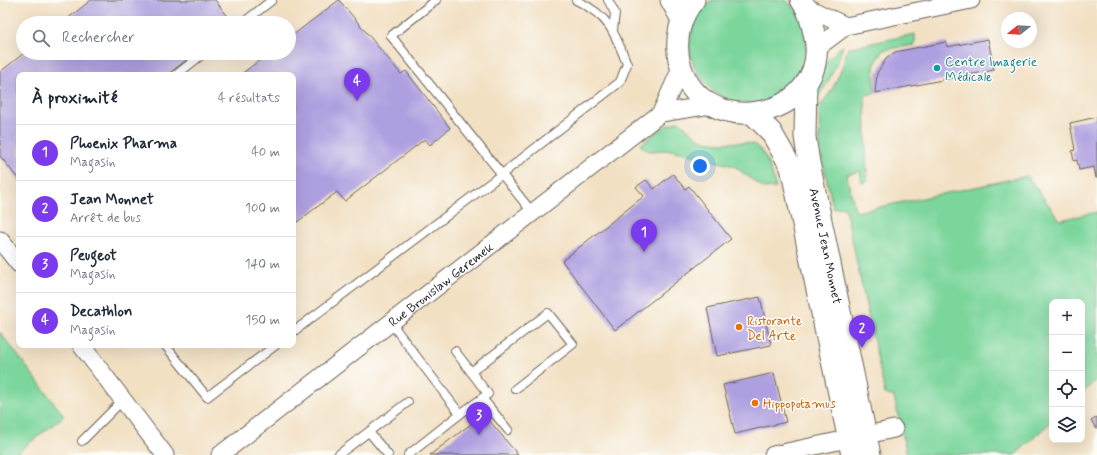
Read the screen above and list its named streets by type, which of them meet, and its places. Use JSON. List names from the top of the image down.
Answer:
{
  "streets": {
    "street": ["Avenue Jean Monnet", "Rue Bronislaw Geremek"]
  },
  "places": ["Centre Imagerie Médicale", "Ristorante Del Arte", "Hippopotamus"],
  "north": "left",
  "page": {
    "search": "Rechercher",
    "pins": [
      "4",
      "1",
      "2",
      "3"
    ],
    "heading": ["À proximité", "4 résultats"],
    "list": [
      {
        "mark": "1",
        "name": "Phoenix Pharma",
        "note": "Magasin",
        "value": "40 m"
      },
      {
        "mark": "2",
        "name": "Jean Monnet",
        "note": "Arrêt de bus",
        "value": "100 m"
      },
      {
        "mark": "3",
        "name": "Peugeot",
        "note": "Magasin",
        "value": "140 m"
      },
      {
        "mark": "4",
        "name": "Decathlon",
        "note": "Magasin",
        "value": "150 m"
      }
    ],
    "map_buttons": ["+", "−"]
  }
}
